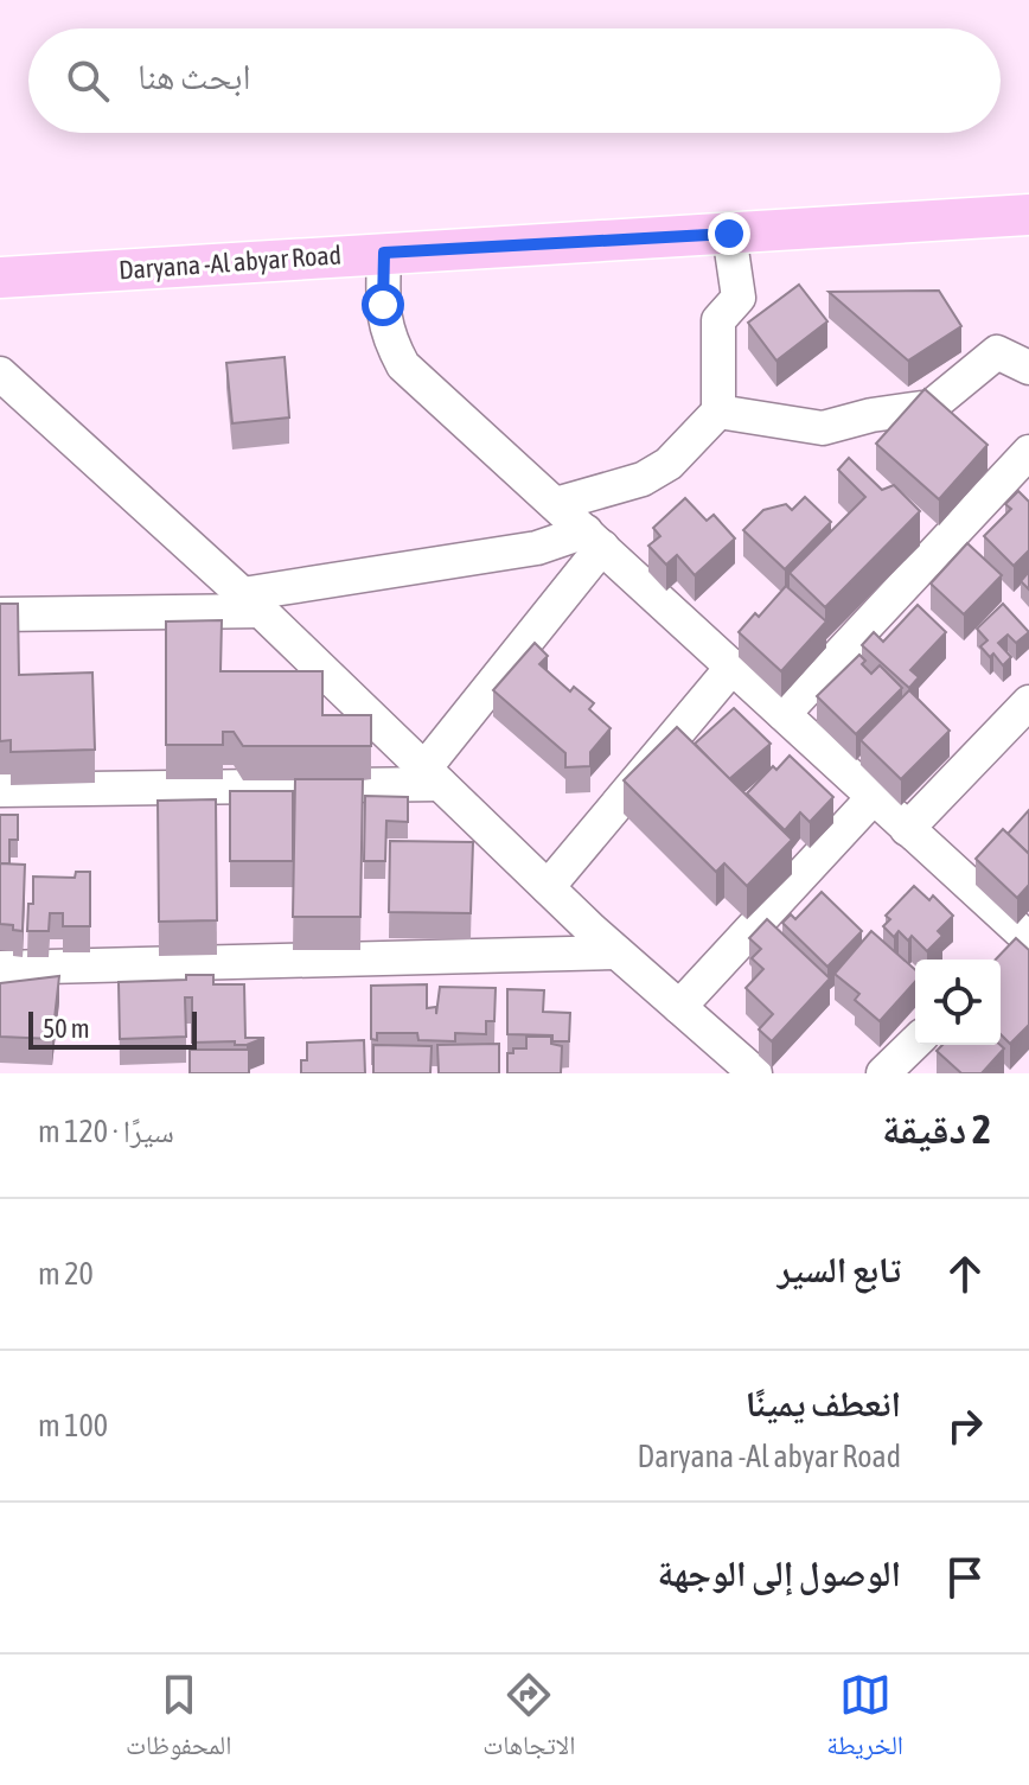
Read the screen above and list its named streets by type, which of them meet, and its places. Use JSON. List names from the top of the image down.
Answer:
{
  "streets": {
    "main road": ["Daryana -Al abyar Road"]
  },
  "scale_bar": "50 m",
  "page": {
    "search": "ابحث هنا",
    "scale": "50 m",
    "heading": ["2 دقيقة", "سيرًا · 120 m"],
    "list": [
      ["تابع السير", "20 m"],
      ["انعطف يمينًا", "Daryana -Al abyar Road", "100 m"],
      "الوصول إلى الوجهة"
    ],
    "nav": ["الخريطة", "الاتجاهات", "المحفوظات"]
  }
}
